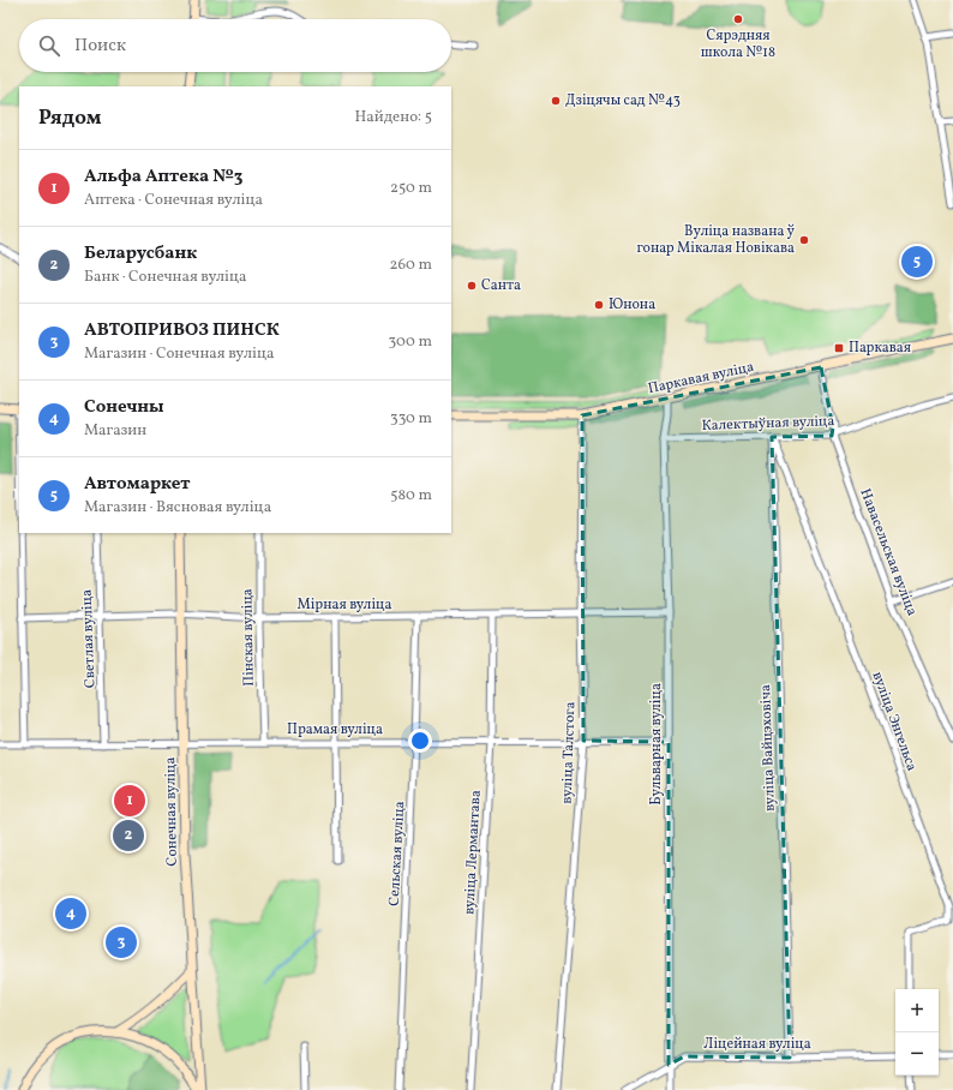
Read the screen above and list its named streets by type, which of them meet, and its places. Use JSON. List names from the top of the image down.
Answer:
{
  "streets": {
    "street": [
      "Паркавая вуліца",
      "Калектыўная вуліца",
      "Навасельская вуліца",
      "Мірная вуліца",
      "Пінская вуліца",
      "Светлая вуліца",
      "вуліца Энгельса",
      "Прамая вуліца",
      "Бульварная вуліца",
      "вуліца Вайцэховіча",
      "вуліца Талстога",
      "Сонечная вуліца",
      "вуліца Лермантава",
      "Сельская вуліца",
      "Ліцейная вуліца"
    ]
  },
  "crossings": [
    ["Паркавая вуліца", "Навасельская вуліца"],
    ["Паркавая вуліца", "Бульварная вуліца"],
    ["Паркавая вуліца", "вуліца Талстога"],
    ["Калектыўная вуліца", "Навасельская вуліца"],
    ["Калектыўная вуліца", "вуліца Энгельса"],
    ["Калектыўная вуліца", "Бульварная вуліца"],
    ["Калектыўная вуліца", "вуліца Вайцэховіча"],
    ["Мірная вуліца", "Пінская вуліца"],
    ["Мірная вуліца", "Светлая вуліца"],
    ["Мірная вуліца", "Бульварная вуліца"],
    ["Мірная вуліца", "вуліца Талстога"],
    ["Мірная вуліца", "Сонечная вуліца"],
    ["Мірная вуліца", "вуліца Лермантава"],
    ["Мірная вуліца", "Сельская вуліца"],
    ["Пінская вуліца", "Прамая вуліца"],
    ["Светлая вуліца", "Прамая вуліца"],
    ["вуліца Энгельса", "вуліца Вайцэховіча"],
    ["Прамая вуліца", "Бульварная вуліца"],
    ["Прамая вуліца", "вуліца Талстога"],
    ["Прамая вуліца", "Сонечная вуліца"],
    ["Прамая вуліца", "вуліца Лермантава"],
    ["Прамая вуліца", "Сельская вуліца"],
    ["Бульварная вуліца", "Ліцейная вуліца"],
    ["вуліца Вайцэховіча", "Ліцейная вуліца"]
  ],
  "places": {
    "other": [
      "Сярэдняя школа №18",
      "Дзіцячы сад №43",
      "Вуліца названа ў гонар Мікалая Новікава",
      "Санта",
      "Юнона"
    ],
    "transit": ["Паркавая"]
  },
  "page": {
    "search": "Поиск",
    "heading": ["Рядом", "Найдено: 5"],
    "list": [
      {
        "mark": "1",
        "name": "Альфа Аптека №3",
        "note": "Аптека · Сонечная вуліца",
        "value": "250 m"
      },
      {
        "mark": "2",
        "name": "Беларусбанк",
        "note": "Банк · Сонечная вуліца",
        "value": "260 m"
      },
      {
        "mark": "3",
        "name": "АВТОПРИВОЗ ПИНСК",
        "note": "Магазин · Сонечная вуліца",
        "value": "300 m"
      },
      {
        "mark": "4",
        "name": "Сонечны",
        "note": "Магазин",
        "value": "330 m"
      },
      {
        "mark": "5",
        "name": "Автомаркет",
        "note": "Магазин · Вясновая вуліца",
        "value": "580 m"
      }
    ],
    "pins": [
      "5",
      "1",
      "2",
      "4",
      "3"
    ],
    "map_buttons": ["+", "−"]
  }
}
